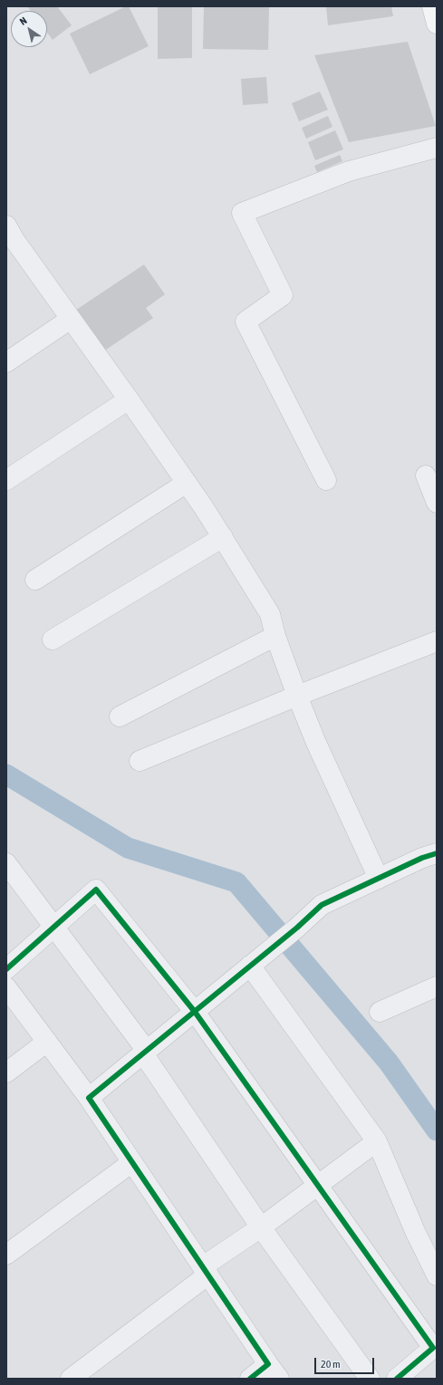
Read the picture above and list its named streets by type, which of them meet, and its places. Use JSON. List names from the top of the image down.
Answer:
{
  "scale_bar": "20 m",
  "north": "top left"
}
